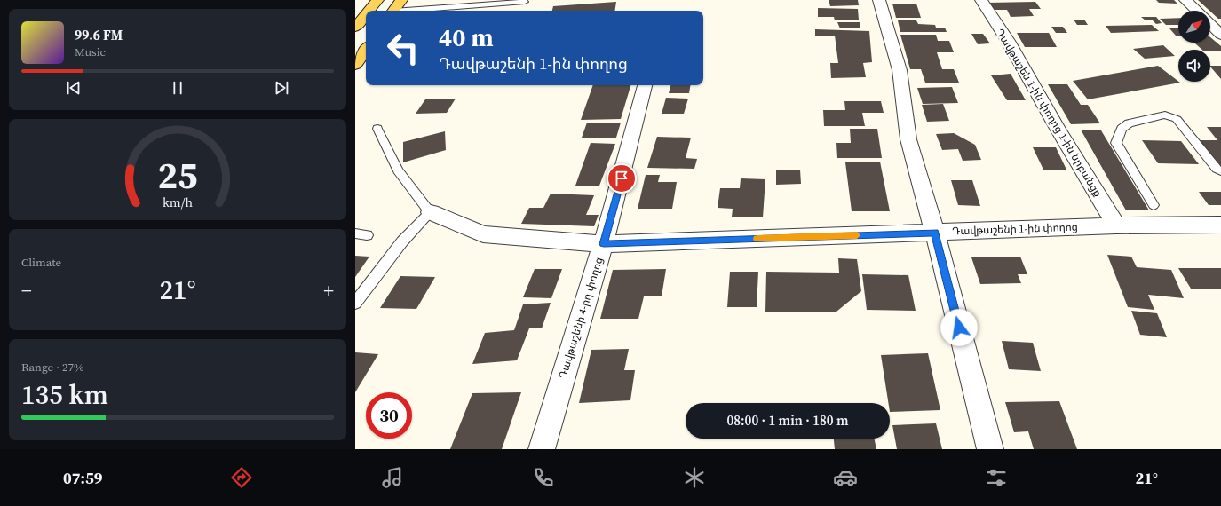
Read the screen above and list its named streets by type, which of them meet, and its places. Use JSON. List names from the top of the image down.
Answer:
{
  "streets": {
    "street": ["Դավթաշեն 1-ին փողոց 1-ին նրբանցք", "Դավթաշենի 1-ին փողոց", "Դավթաշենի 4-րդ փողոց"]
  },
  "crossings": [
    ["Դավթաշեն 1-ին փողոց 1-ին նրբանցք", "Դավթաշենի 1-ին փողոց"],
    ["Դավթաշենի 1-ին փողոց", "Դավթաշենի 4-րդ փողոց"]
  ],
  "north": "top right",
  "page": {
    "turn": ["40 m", "Դավթաշենի 1-ին փողոց"],
    "song": ["99.6 FM", "Music"],
    "tile": [
      "Climate",
      ["Range · 27%", "135 km"]
    ],
    "heat": ["−", "21°", "+"],
    "limit": "30",
    "trip": "08:00 · 1 min · 180 m",
    "tabs": ["07:59", "21°"],
    "gauge": ["25", "km/h"]
  }
}
